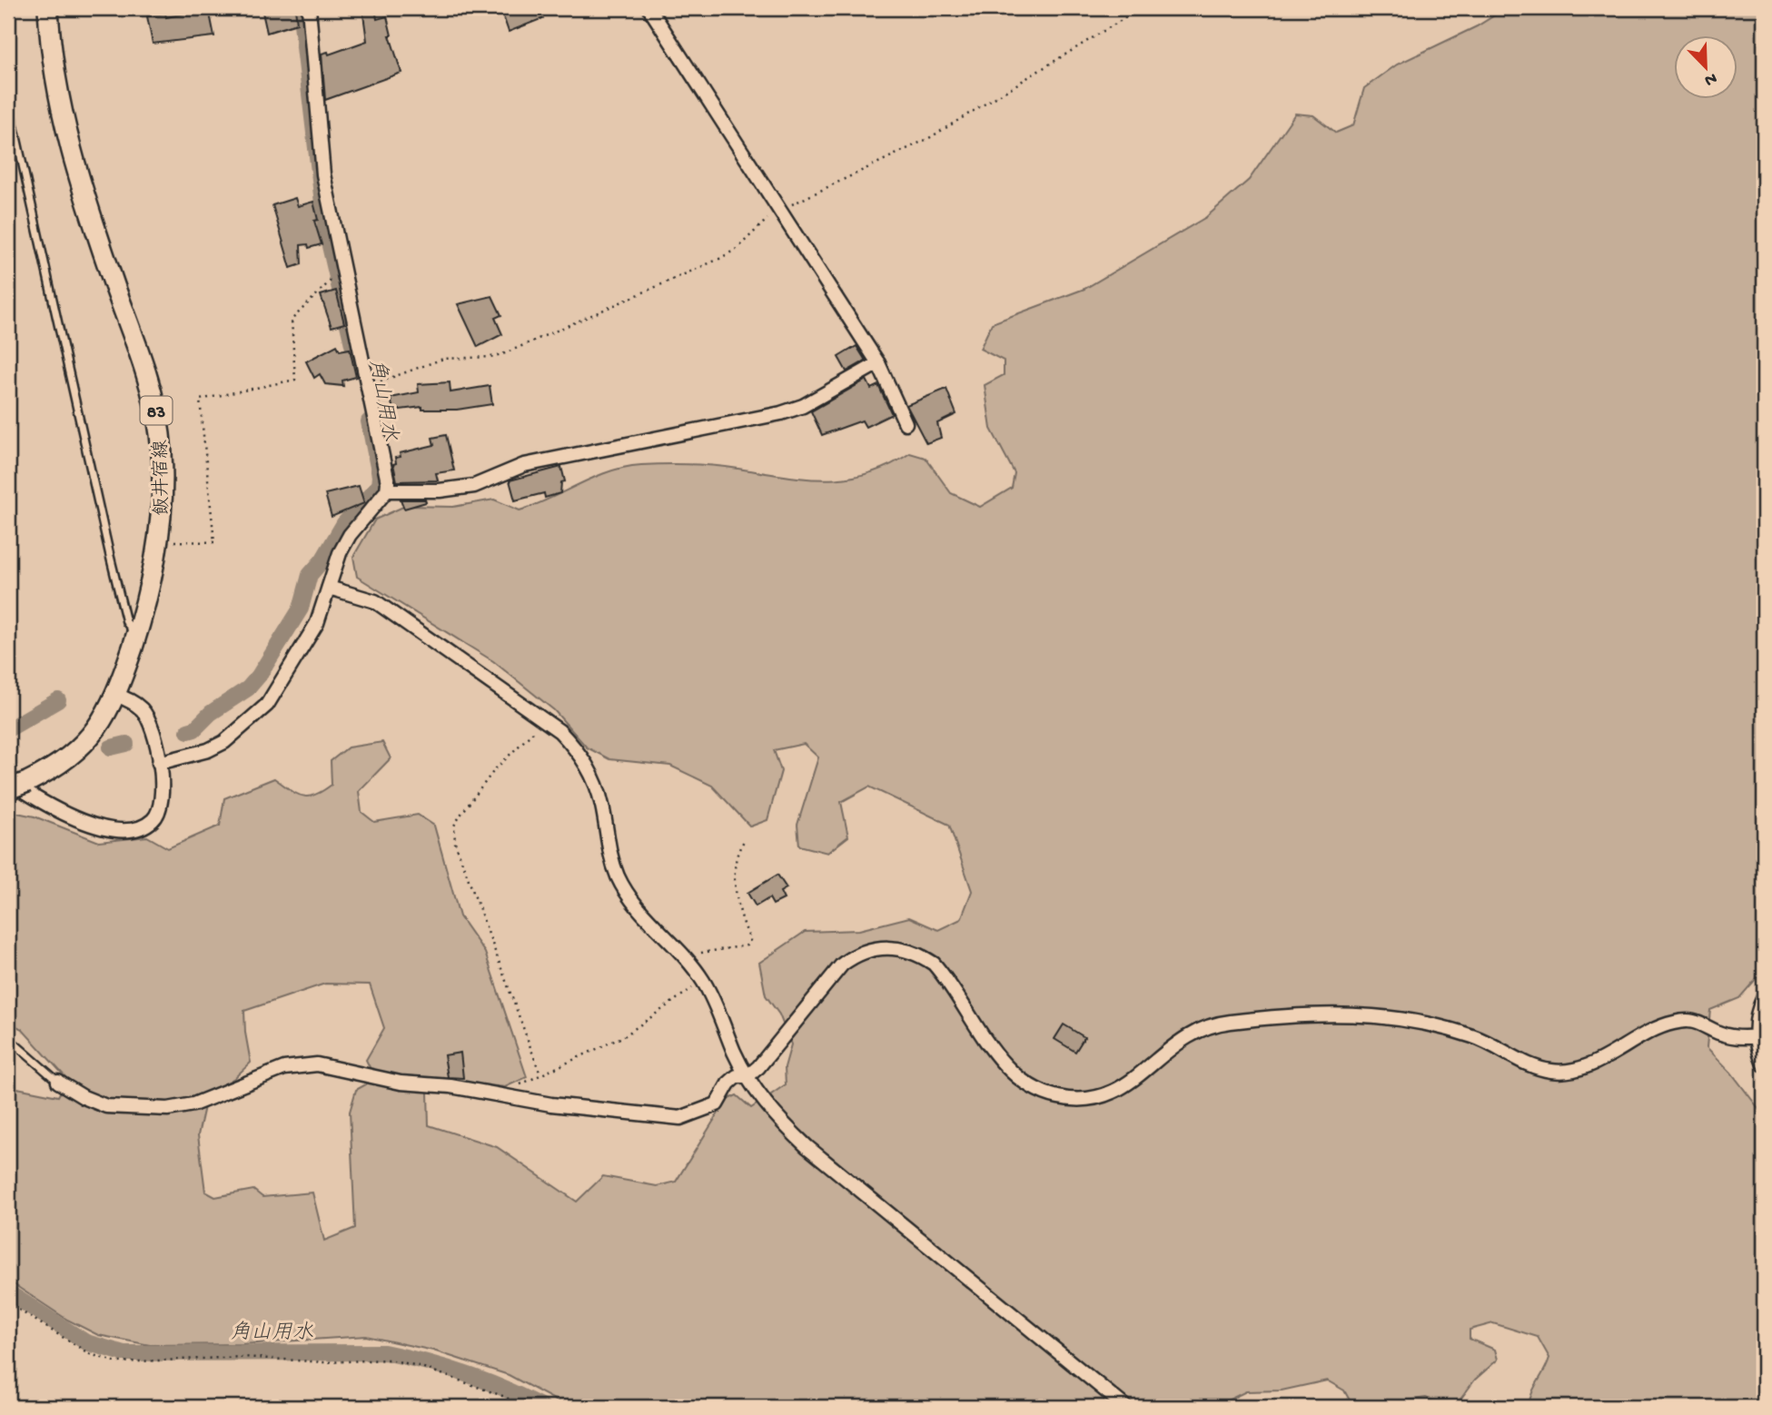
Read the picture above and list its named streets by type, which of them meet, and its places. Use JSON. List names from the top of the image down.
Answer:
{
  "streets": {
    "main road": ["83", "飯井宿線"]
  },
  "water": ["角山用水"],
  "north": "bottom right"
}
